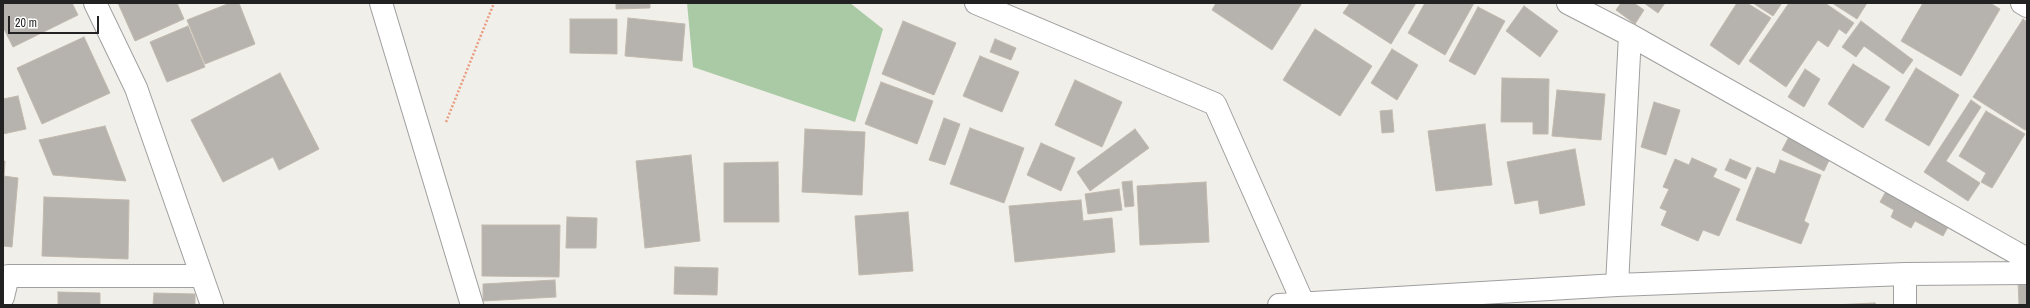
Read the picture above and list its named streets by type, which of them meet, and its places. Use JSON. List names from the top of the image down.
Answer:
{
  "scale_bar": "20 m"
}
